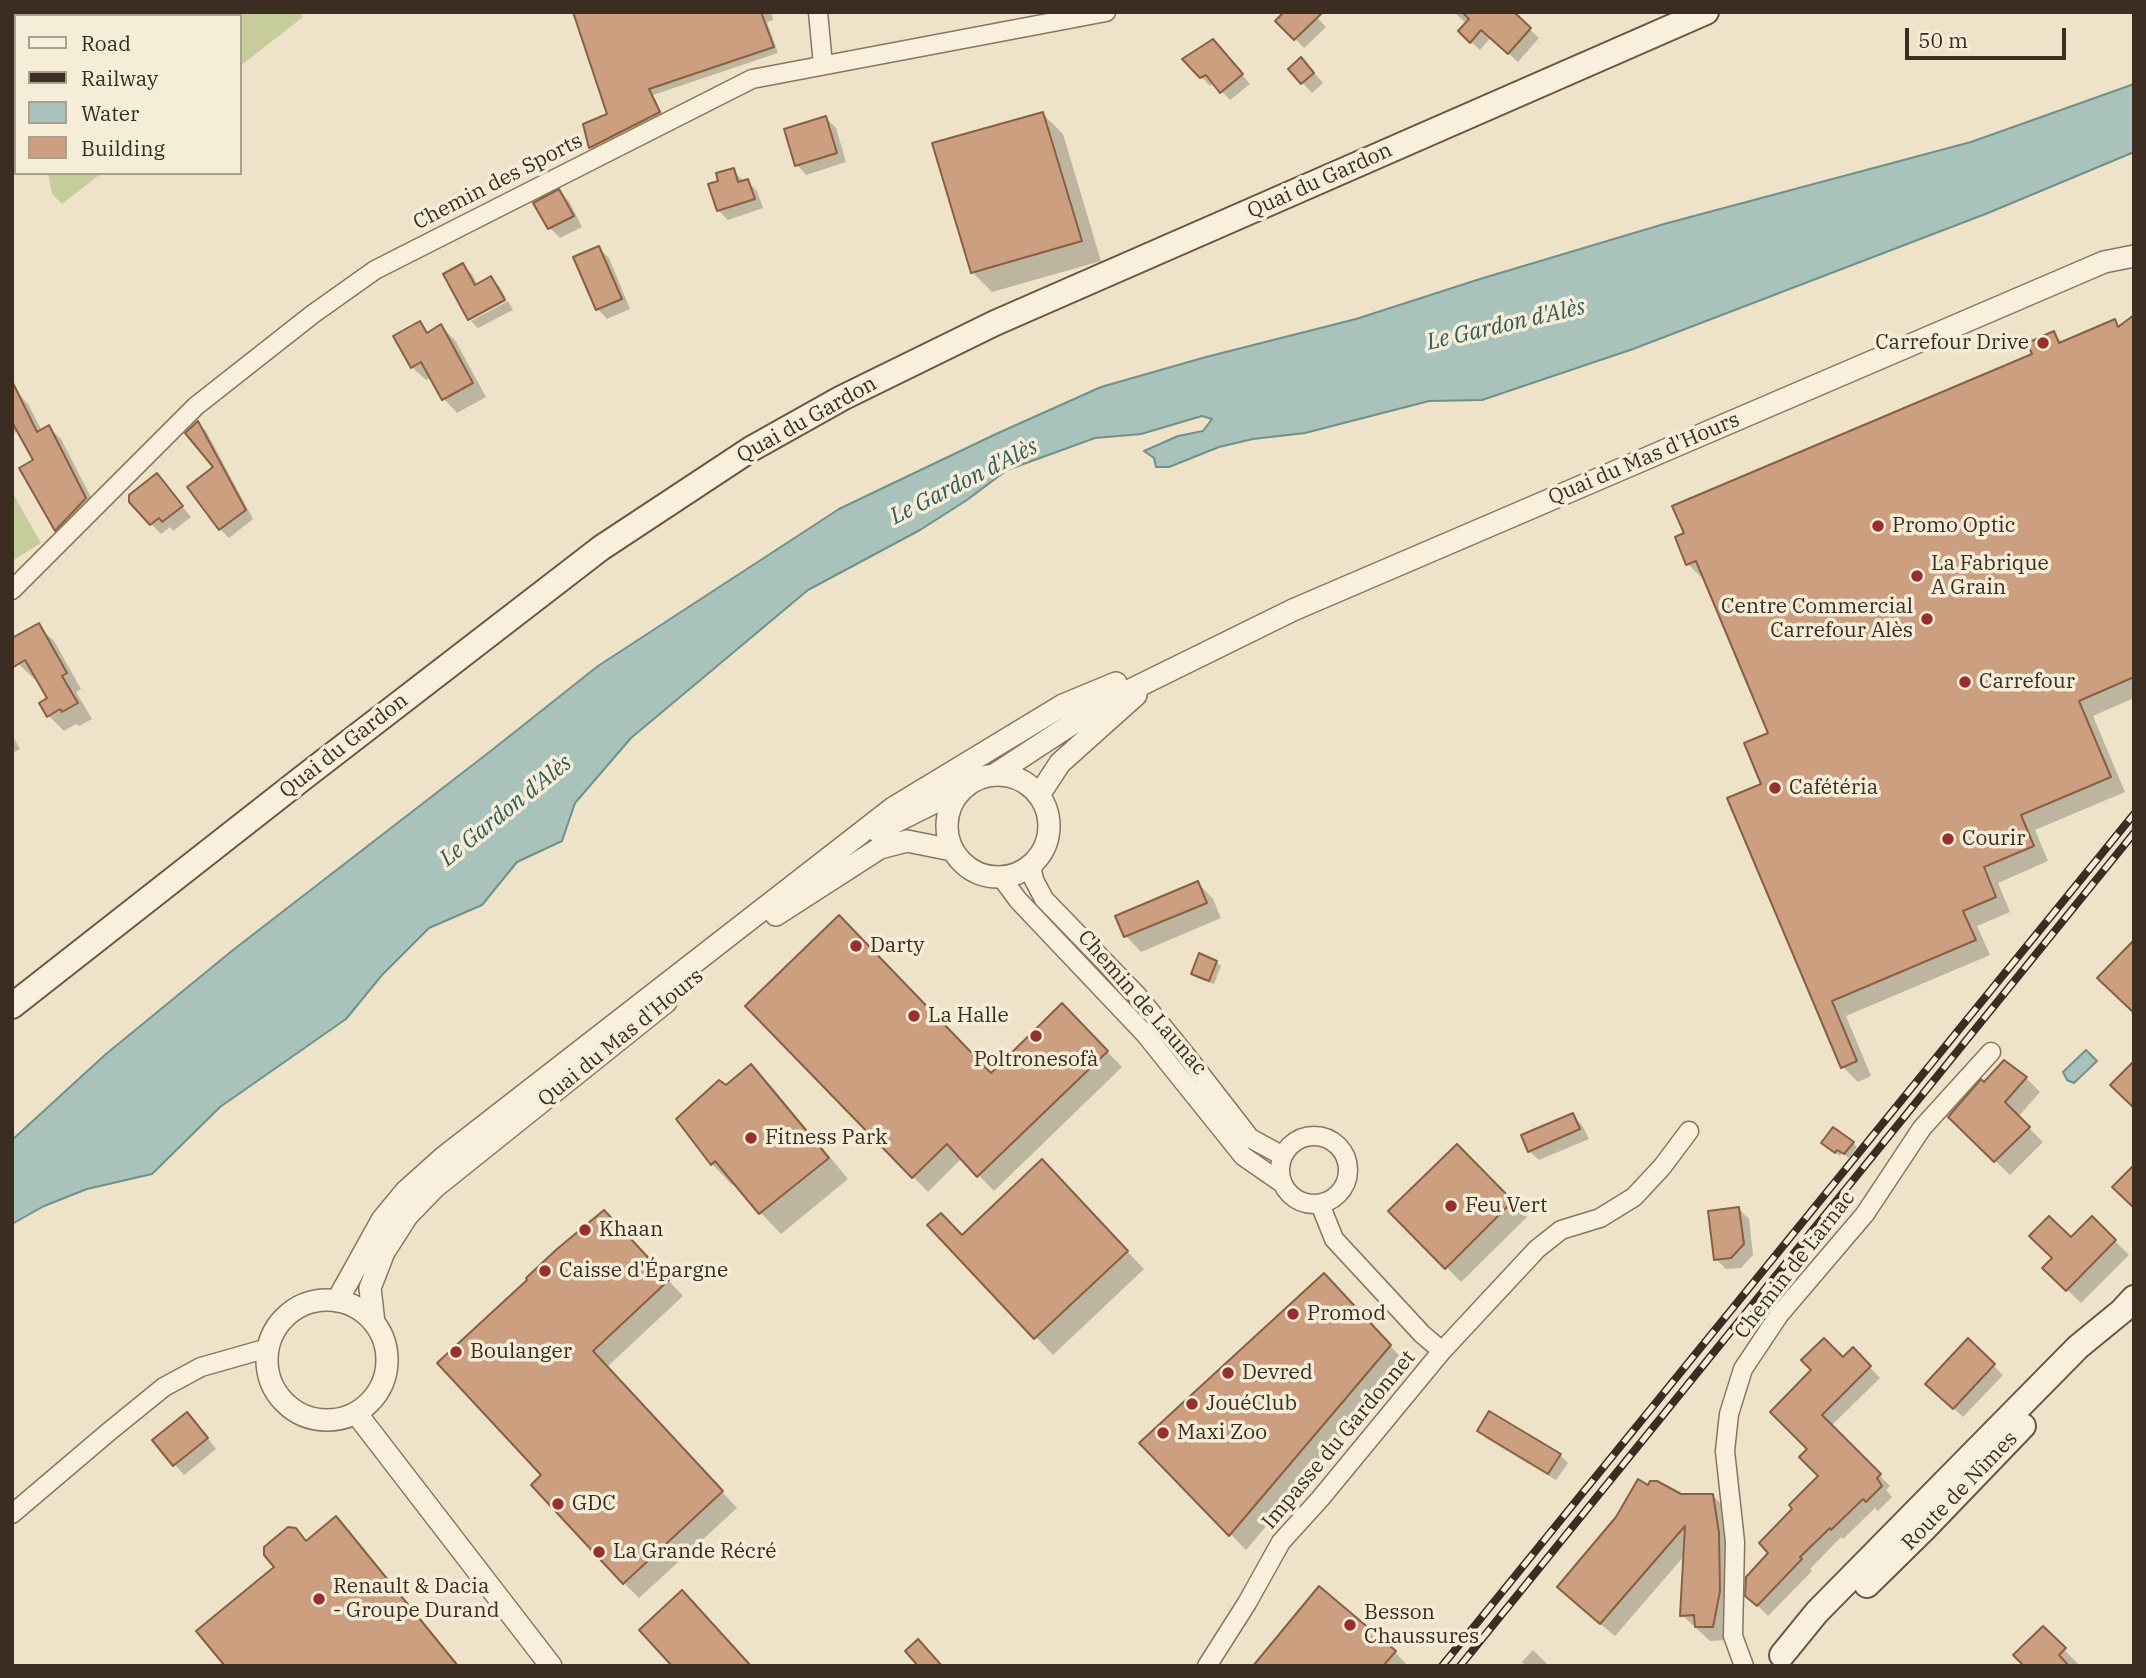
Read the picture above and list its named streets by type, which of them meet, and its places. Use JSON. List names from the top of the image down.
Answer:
{
  "streets": {
    "main road": ["Quai du Gardon", "Route de Nîmes"],
    "street": [
      "Chemin des Sports",
      "Quai du Mas d'Hours",
      "Chemin de Launac",
      "Chemin de Larnac",
      "Impasse du Gardonnet"
    ]
  },
  "crossings": [
    ["Quai du Mas d'Hours", "Chemin de Launac"]
  ],
  "water": ["Le Gardon d'Alès"],
  "places": [
    "Carrefour Drive",
    "Promo Optic",
    "La Fabrique A Grain",
    "Centre Commercial Carrefour Alès",
    "Carrefour",
    "Cafétéria",
    "Courir",
    "Darty",
    "La Halle",
    "Poltronesofà",
    "Fitness Park",
    "Feu Vert",
    "Khaan",
    "Caisse d'Épargne",
    "Promod",
    "Boulanger",
    "Devred",
    "JouéClub",
    "Maxi Zoo",
    "GDC",
    "La Grande Récré",
    "Renault & Dacia - Groupe Durand",
    "Besson Chaussures"
  ],
  "legend": [
    "Road",
    "Railway",
    "Water",
    "Building"
  ],
  "scale_bar": "50 m"
}
